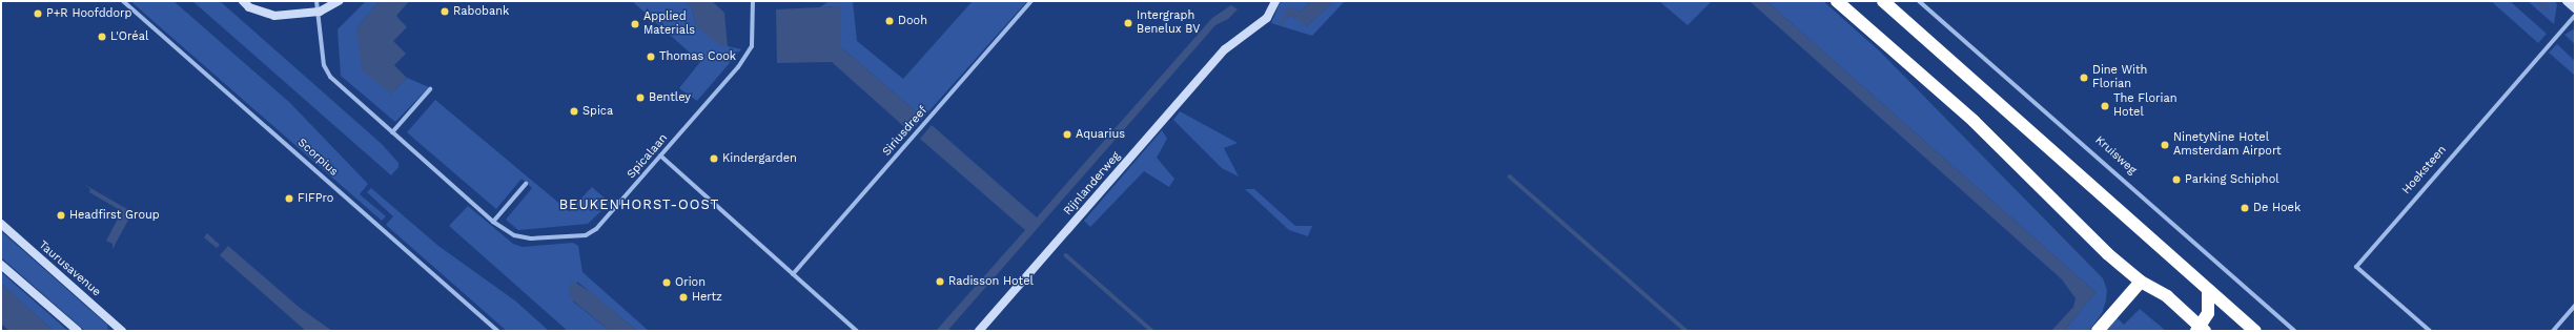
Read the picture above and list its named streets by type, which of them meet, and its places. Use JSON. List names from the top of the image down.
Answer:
{
  "streets": {
    "street": [
      "Siriusdreef",
      "Kruisweg",
      "Spicalaan",
      "Scorpius",
      "Hoeksteen",
      "Rijnlanderweg",
      "Taurusavenue"
    ]
  },
  "districts": ["BEUKENHORST-OOST"],
  "places": [
    "Rabobank",
    "P+R Hoofddorp",
    "Dooh",
    "Intergraph Benelux BV",
    "Applied Materials",
    "L'Oréal",
    "Thomas Cook",
    "Dine With Florian",
    "Bentley",
    "The Florian Hotel",
    "Spica",
    "Aquarius",
    "NinetyNine Hotel Amsterdam Airport",
    "Kindergarden",
    "Parking Schiphol",
    "FIFPro",
    "De Hoek",
    "Headfirst Group",
    "Radisson Hotel",
    "Orion",
    "Hertz"
  ]
}
